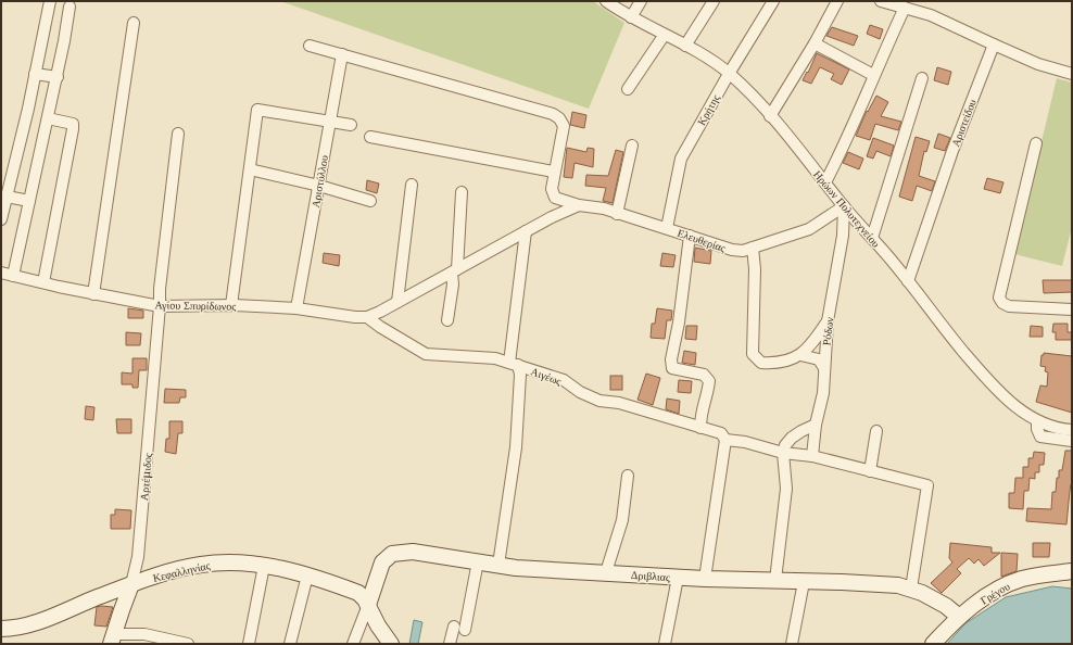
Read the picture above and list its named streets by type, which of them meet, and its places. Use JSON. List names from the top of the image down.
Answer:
{
  "streets": {
    "street": [
      "Κρήτης",
      "Αριστείδου",
      "Αριστύλλου",
      "Ηρώων Πολυτεχνείου",
      "Ελευθερίας",
      "Αγίου Σπυρίδωνος",
      "Ρόδων",
      "Αιγέως",
      "Αρτέμιδος",
      "Κεφαλληνίας",
      "Δριβλιας",
      "Γρέγου"
    ]
  },
  "crossings": [
    ["Κρήτης", "Ηρώων Πολυτεχνείου"],
    ["Κρήτης", "Ελευθερίας"],
    ["Αριστείδου", "Ηρώων Πολυτεχνείου"],
    ["Αριστύλλου", "Αγίου Σπυρίδωνος"],
    ["Ηρώων Πολυτεχνείου", "Ελευθερίας"],
    ["Ηρώων Πολυτεχνείου", "Ρόδων"],
    ["Ελευθερίας", "Ρόδων"],
    ["Αγίου Σπυρίδωνος", "Αιγέως"],
    ["Αγίου Σπυρίδωνος", "Αρτέμιδος"],
    ["Αρτέμιδος", "Κεφαλληνίας"],
    ["Κεφαλληνίας", "Δριβλιας"],
    ["Δριβλιας", "Γρέγου"]
  ]
}
